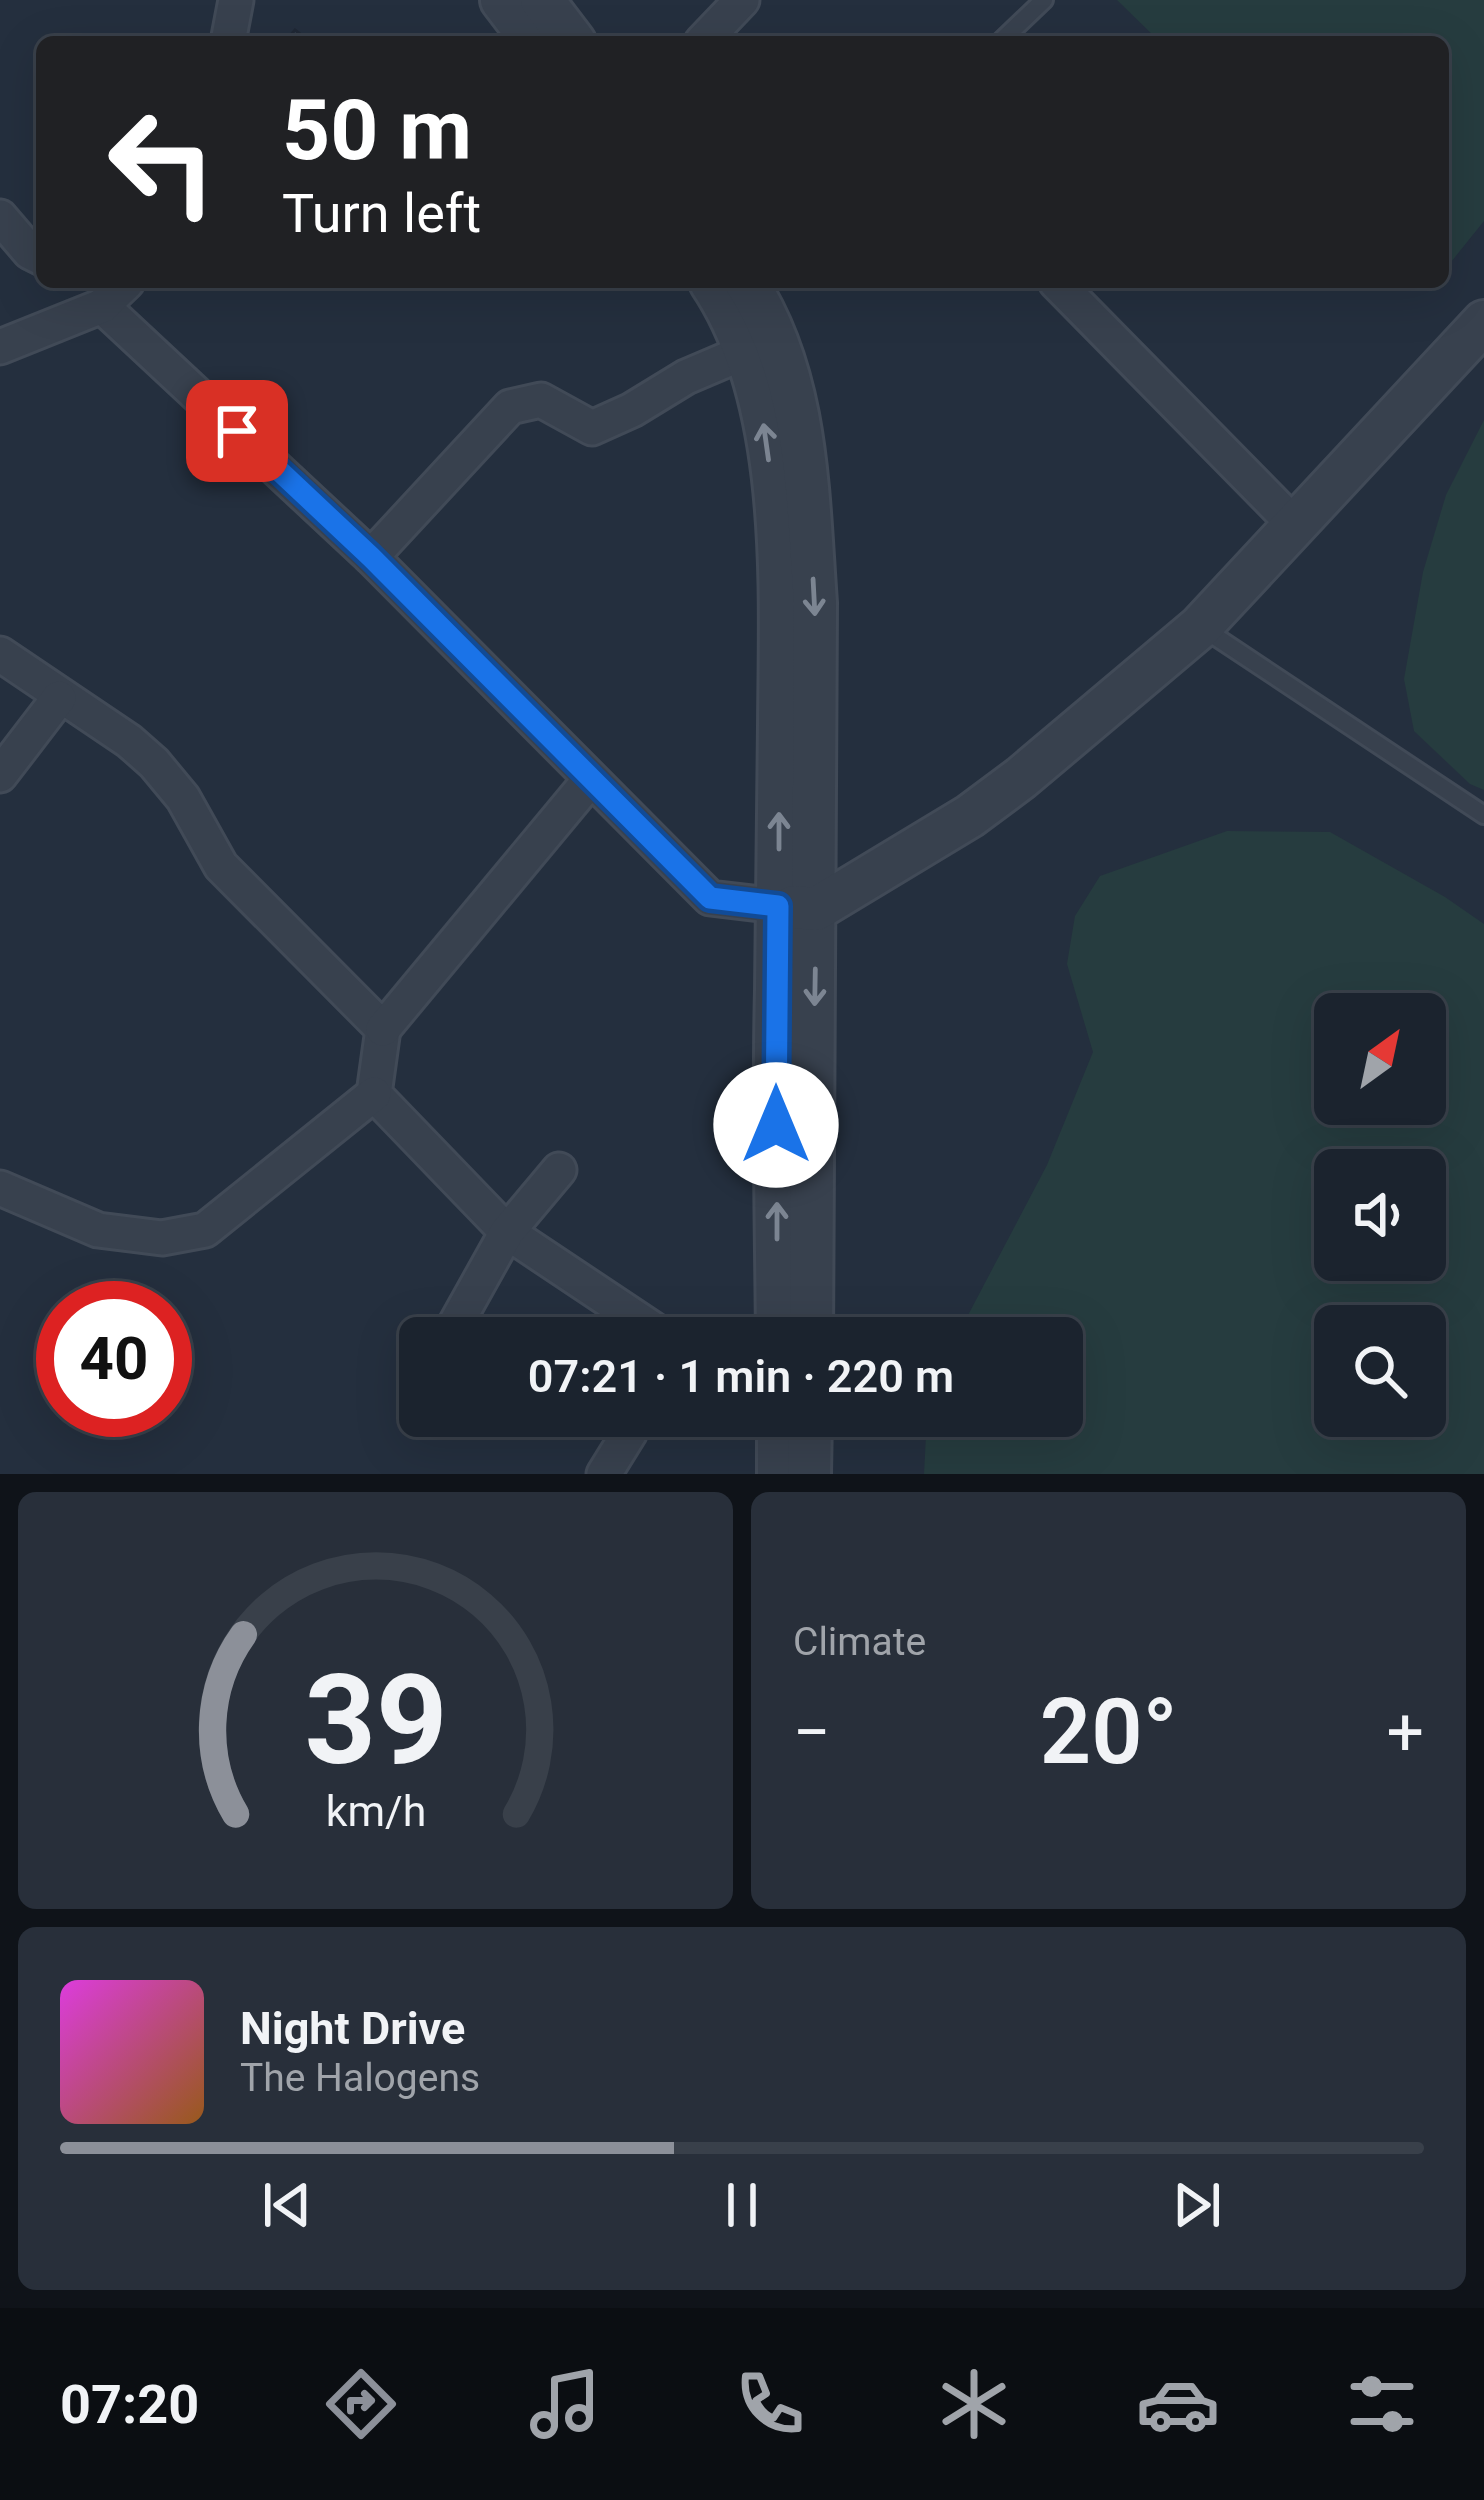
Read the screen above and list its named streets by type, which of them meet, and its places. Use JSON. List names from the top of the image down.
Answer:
{
  "north": "top right",
  "page": {
    "turn": ["50 m", "Turn left"],
    "limit": "40",
    "trip": "07:21 · 1 min · 220 m",
    "tile": "Climate",
    "heat": ["−", "20°", "+"],
    "song": ["Night Drive", "The Halogens"],
    "tabs": "07:20",
    "gauge": ["39", "km/h"]
  }
}
